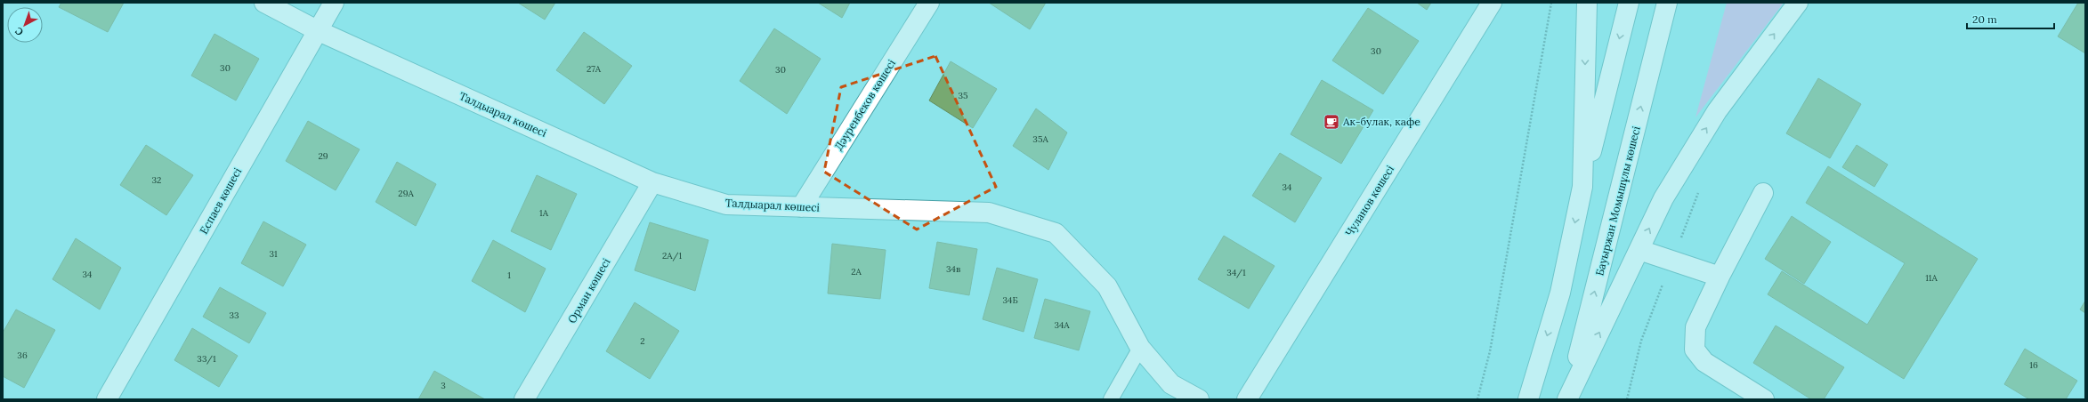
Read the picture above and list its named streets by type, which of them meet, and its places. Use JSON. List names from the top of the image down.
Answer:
{
  "streets": {
    "street": [
      "Дәуренбеков көшесі",
      "Талдыарал көшесі",
      "Еспаев көшесі",
      "Чуланов көшесі",
      "Бауыржан Момышұлы көшесі",
      "Орман көшесі"
    ]
  },
  "crossings": [
    ["Дәуренбеков көшесі", "Талдыарал көшесі"],
    ["Талдыарал көшесі", "Еспаев көшесі"],
    ["Талдыарал көшесі", "Орман көшесі"]
  ],
  "places": {
    "cafe": ["Ак-булак, кафе"]
  },
  "house_numbers": [
    "30",
    "30",
    "27А",
    "30",
    "35",
    "35А",
    "29",
    "32",
    "34",
    "29А",
    "1А",
    "31",
    "2А/1",
    "34в",
    "2А",
    "34/1",
    "34",
    "1",
    "11А",
    "34Б",
    "33",
    "34А",
    "2",
    "36",
    "33/1",
    "16",
    "3"
  ],
  "scale_bar": "20 m",
  "north": "bottom left"
}
